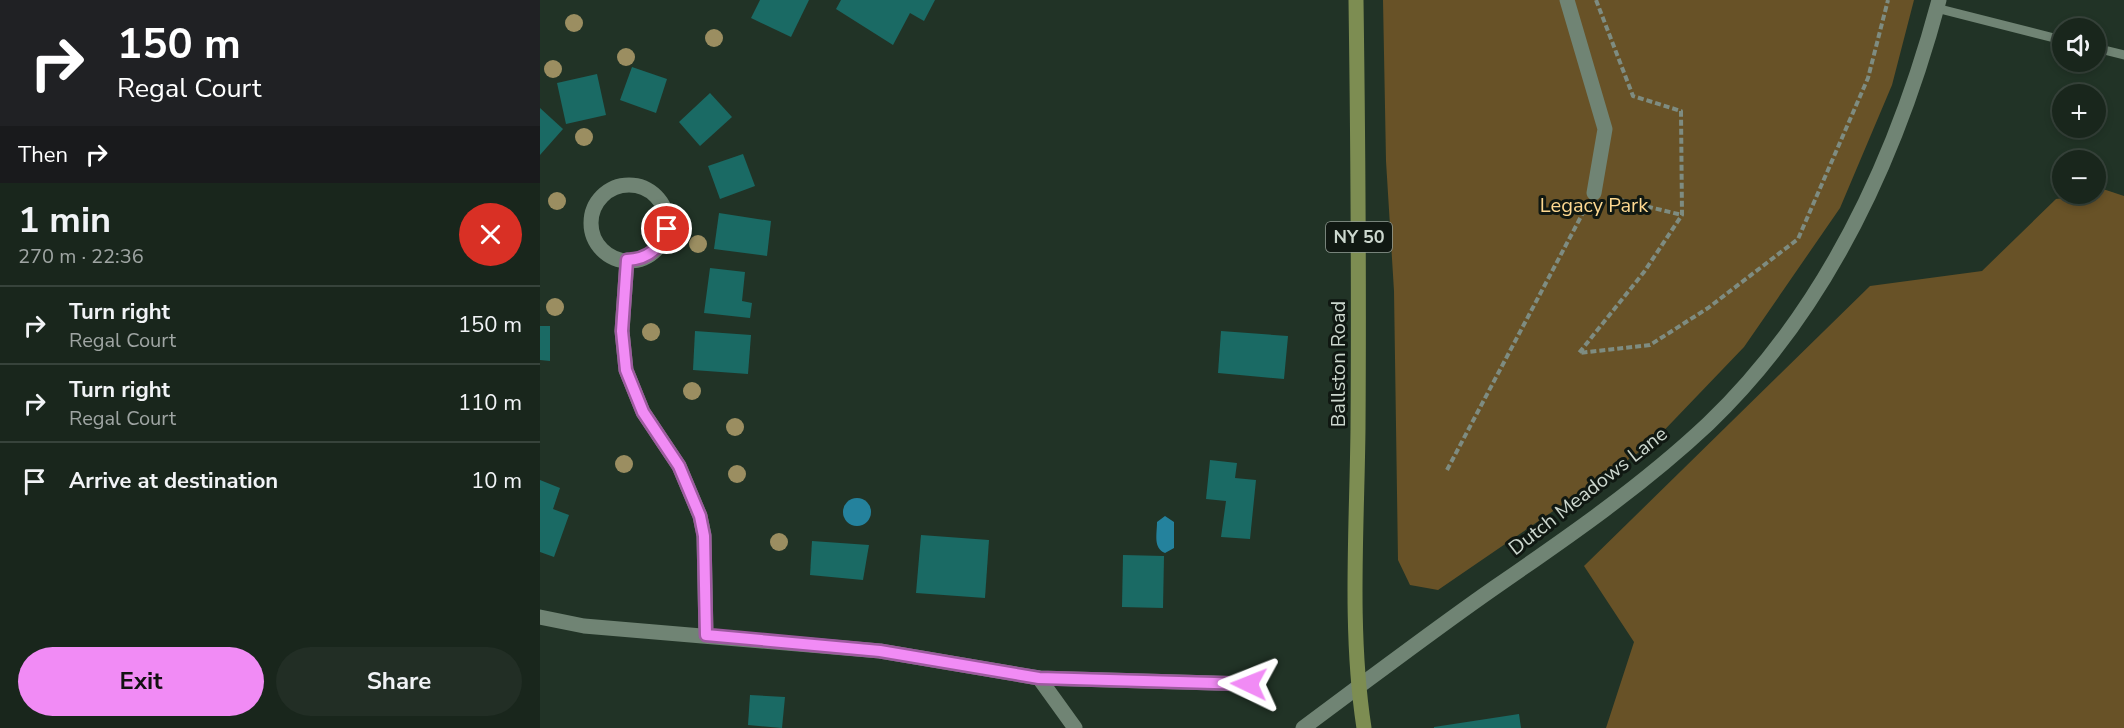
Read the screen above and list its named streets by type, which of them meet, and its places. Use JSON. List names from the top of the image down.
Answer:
{
  "streets": {
    "main road": ["NY 50", "Ballston Road"],
    "street": ["Dutch Meadows Lane"]
  },
  "crossings": [
    ["Ballston Road", "Dutch Meadows Lane"]
  ],
  "parks": ["Legacy Park"],
  "page": {
    "turn": ["150 m", "Regal Court"],
    "map_buttons": ["+", "−"],
    "then": "Then",
    "heading": ["1 min", "270 m · 22:36"],
    "list": [
      {
        "name": "Turn right",
        "note": "Regal Court",
        "value": "150 m"
      },
      {
        "name": "Turn right",
        "note": "Regal Court",
        "value": "110 m"
      },
      {
        "name": "Arrive at destination",
        "value": "10 m"
      }
    ],
    "buttons": ["Exit", "Share"]
  }
}
